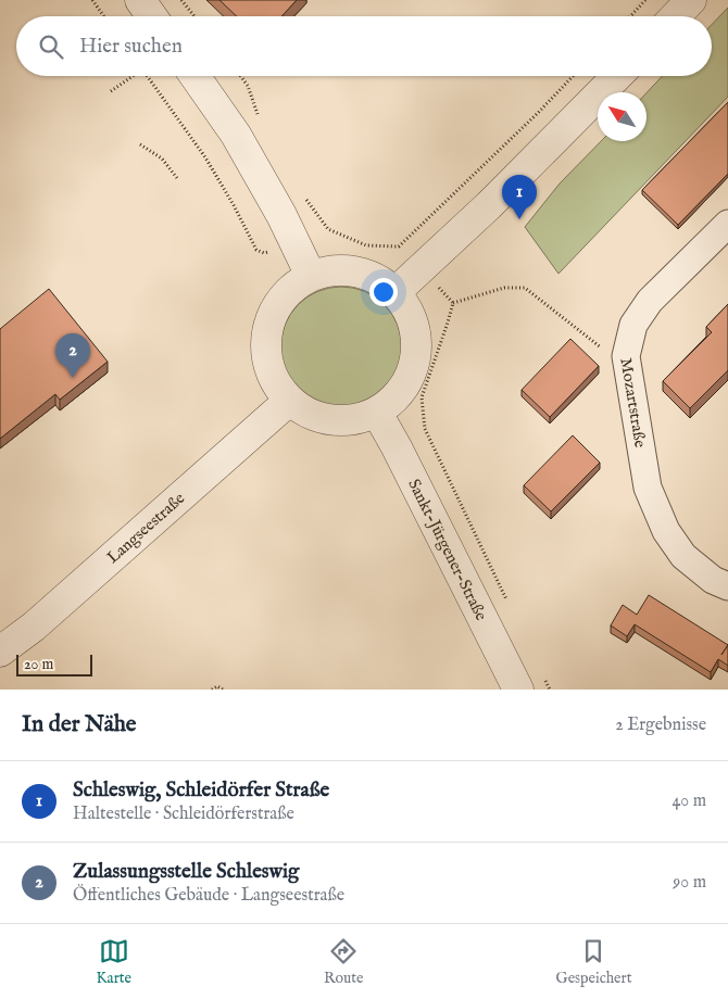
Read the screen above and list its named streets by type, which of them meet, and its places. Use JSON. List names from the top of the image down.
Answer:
{
  "streets": {
    "street": ["Mozartstraße", "Langseestraße", "Sankt-Jürgener-Straße"]
  },
  "crossings": [
    ["Langseestraße", "Sankt-Jürgener-Straße"]
  ],
  "scale_bar": "20 m",
  "north": "top left",
  "page": {
    "search": "Hier suchen",
    "pins": ["1", "2"],
    "scale": "20 m",
    "heading": ["In der Nähe", "2 Ergebnisse"],
    "list": [
      {
        "mark": "1",
        "name": "Schleswig, Schleidörfer Straße",
        "note": "Haltestelle · Schleidörferstraße",
        "value": "40 m"
      },
      {
        "mark": "2",
        "name": "Zulassungsstelle Schleswig",
        "note": "Öffentliches Gebäude · Langseestraße",
        "value": "90 m"
      }
    ],
    "nav": ["Karte", "Route", "Gespeichert"]
  }
}
